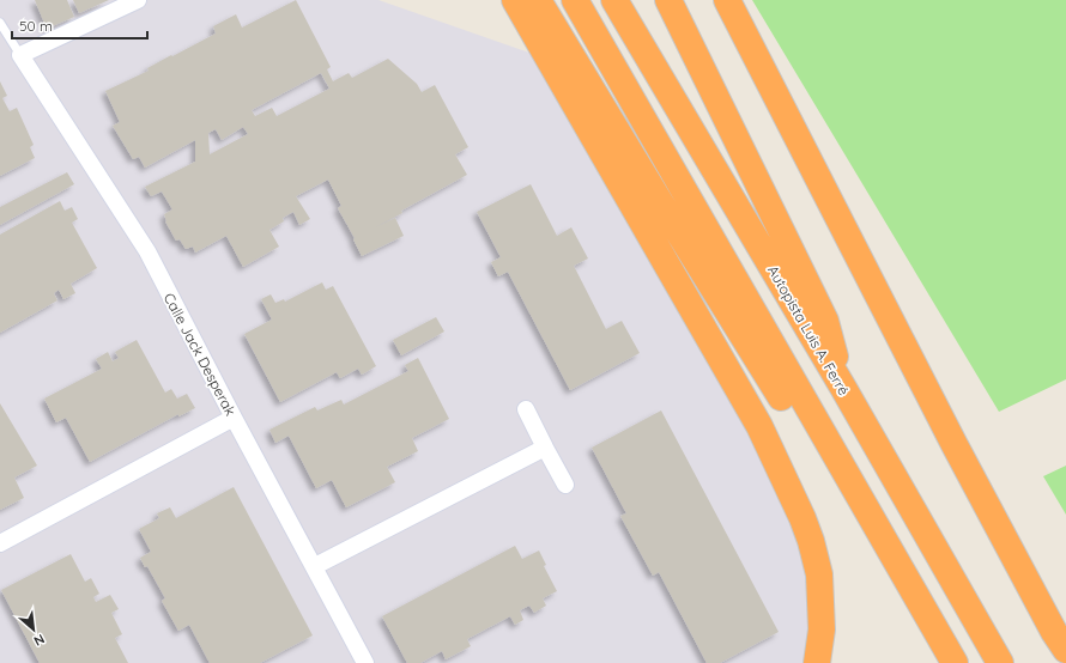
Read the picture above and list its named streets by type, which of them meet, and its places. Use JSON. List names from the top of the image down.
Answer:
{
  "streets": {
    "highway": ["Autopista Luis A. Ferré"],
    "street": ["Calle Jack Desperak"]
  },
  "scale_bar": "50 m",
  "north": "bottom right"
}
